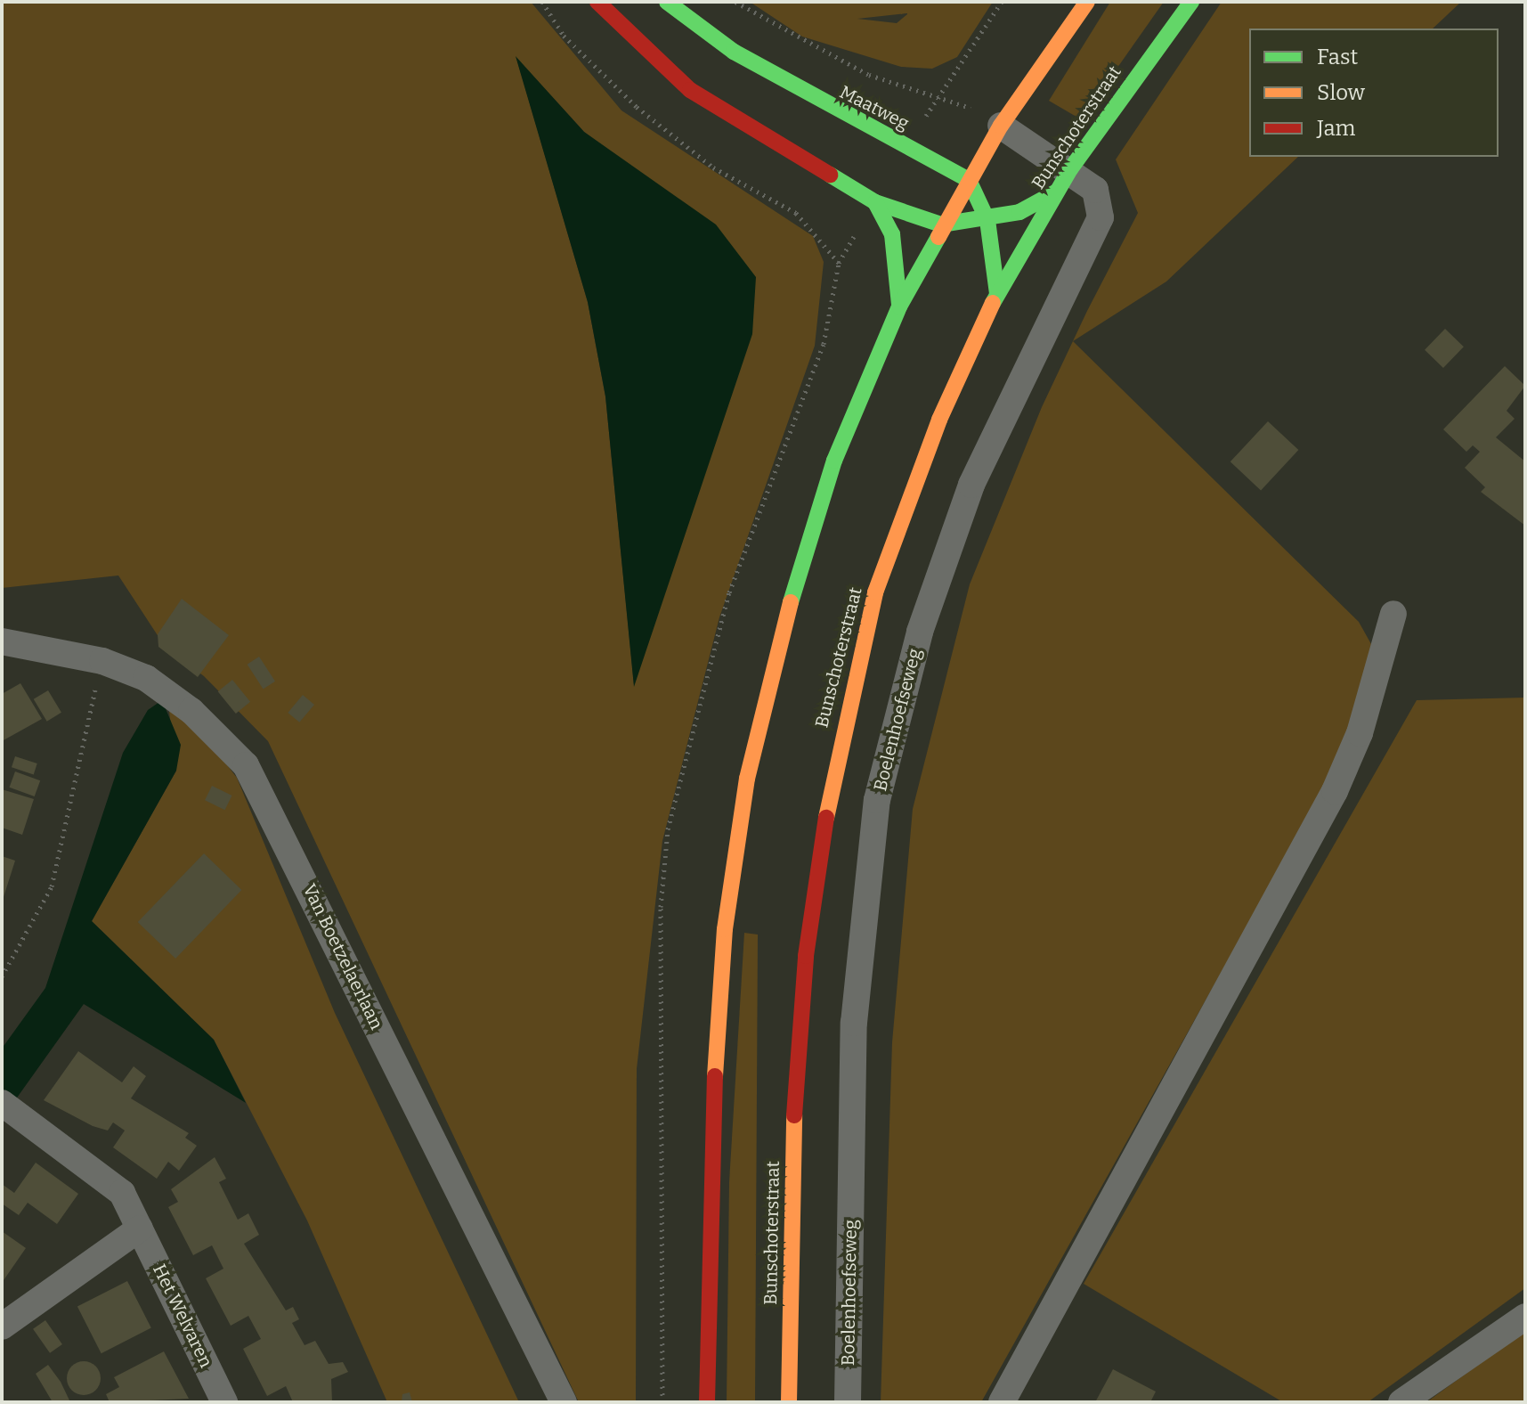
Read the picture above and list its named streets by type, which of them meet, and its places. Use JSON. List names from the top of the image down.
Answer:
{
  "streets": {
    "main road": ["Maatweg", "Bunschoterstraat"],
    "street": ["Boelenhoefseweg", "Van Boetzelaerlaan", "Het Welvaren"]
  },
  "crossings": [
    ["Bunschoterstraat", "Boelenhoefseweg"]
  ],
  "legend": ["Fast", "Slow", "Jam"]
}
